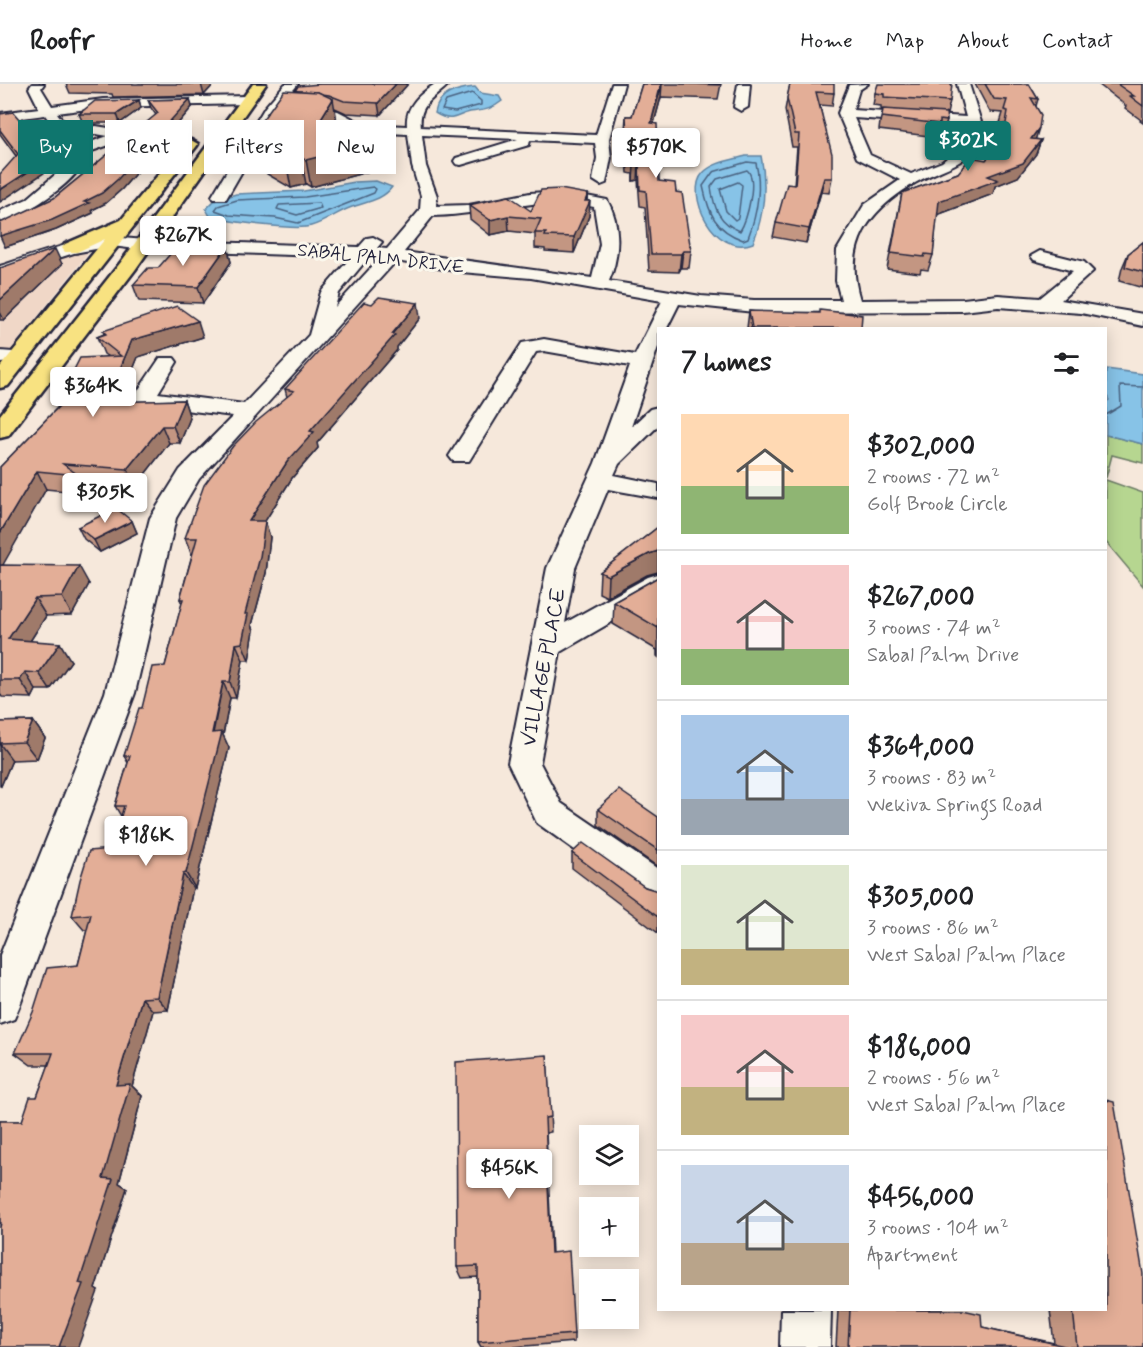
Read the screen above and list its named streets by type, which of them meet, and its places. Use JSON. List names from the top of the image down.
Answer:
{
  "streets": {
    "street": ["SABAL PALM DRIVE", "VILLAGE PLACE"]
  },
  "crossings": [
    ["SABAL PALM DRIVE", "VILLAGE PLACE"]
  ],
  "page": {
    "header": "Roofr",
    "nav": [
      "Home",
      "Map",
      "About",
      "Contact"
    ],
    "chip": [
      "Buy",
      "Rent",
      "Filters",
      "New"
    ],
    "price": [
      "$302K",
      "$570K",
      "$267K",
      "$364K",
      "$305K",
      "$186K",
      "$456K"
    ],
    "heading": "7 homes",
    "list": [
      {
        "name": "$302,000",
        "note": "2 rooms · 72 m² · Golf Brook Circle"
      },
      {
        "name": "$267,000",
        "note": "3 rooms · 74 m² · Sabal Palm Drive"
      },
      {
        "name": "$364,000",
        "note": "3 rooms · 83 m² · Wekiva Springs Road"
      },
      {
        "name": "$305,000",
        "note": "3 rooms · 86 m² · West Sabal Palm Place"
      },
      {
        "name": "$186,000",
        "note": "2 rooms · 56 m² · West Sabal Palm Place"
      },
      {
        "name": "$456,000",
        "note": "3 rooms · 104 m² · Apartment"
      }
    ],
    "map_buttons": ["+", "−"]
  }
}
